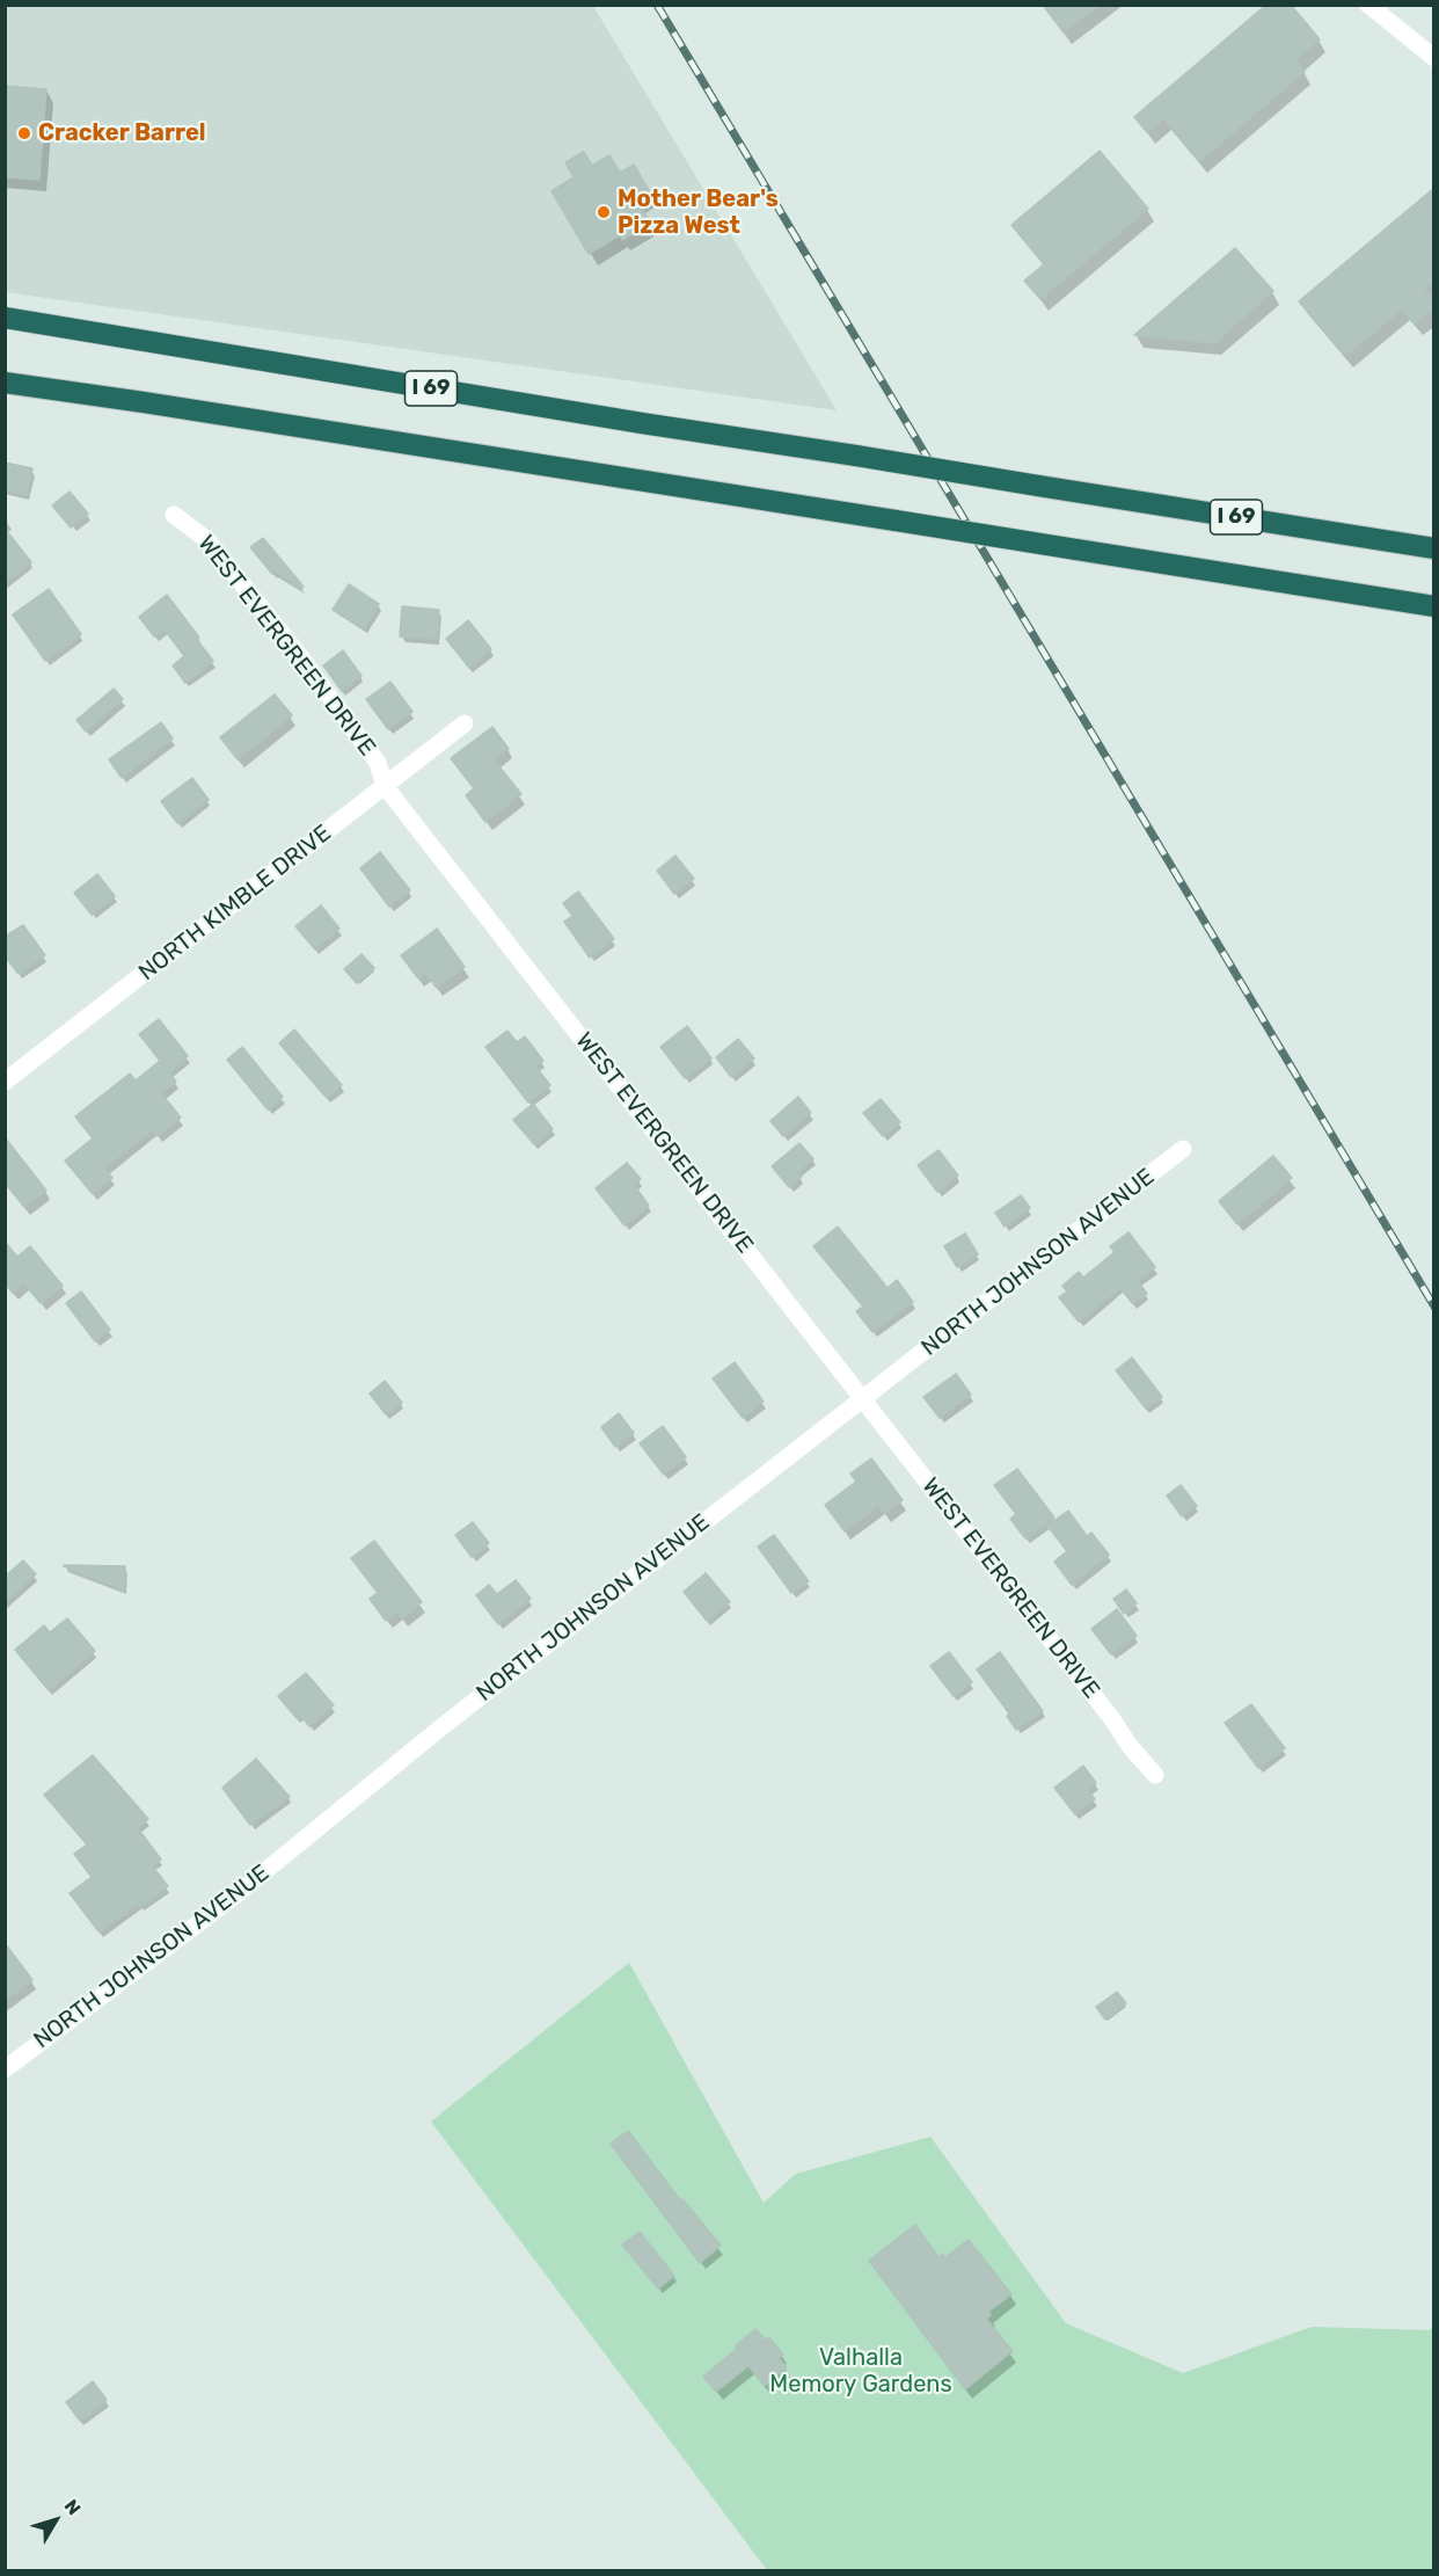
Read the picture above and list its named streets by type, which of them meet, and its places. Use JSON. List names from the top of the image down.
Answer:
{
  "streets": {
    "highway": ["I 69"],
    "street": ["WEST EVERGREEN DRIVE", "NORTH KIMBLE DRIVE", "NORTH JOHNSON AVENUE"]
  },
  "crossings": [
    ["WEST EVERGREEN DRIVE", "NORTH KIMBLE DRIVE"],
    ["WEST EVERGREEN DRIVE", "NORTH JOHNSON AVENUE"]
  ],
  "parks": ["Valhalla Memory Gardens"],
  "places": ["Cracker Barrel", "Mother Bear's Pizza West"],
  "north": "top right"
}
